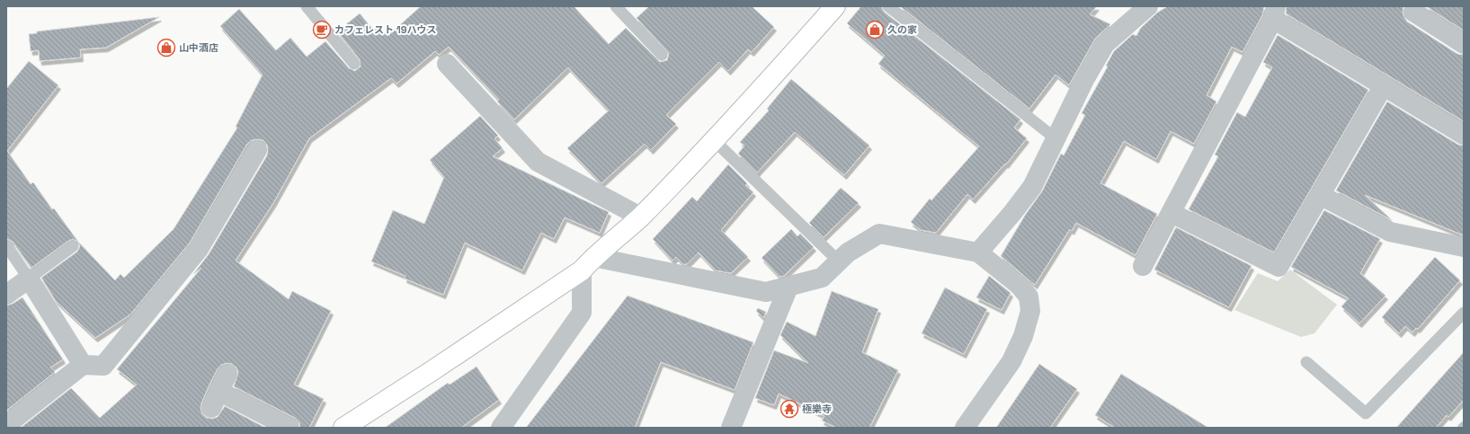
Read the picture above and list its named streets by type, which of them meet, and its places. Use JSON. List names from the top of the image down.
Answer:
{
  "places": {
    "cafe": ["カフェレスト 19ハウス"],
    "shop": ["久の家", "山中酒店"],
    "temple": ["極樂寺"]
  }
}
